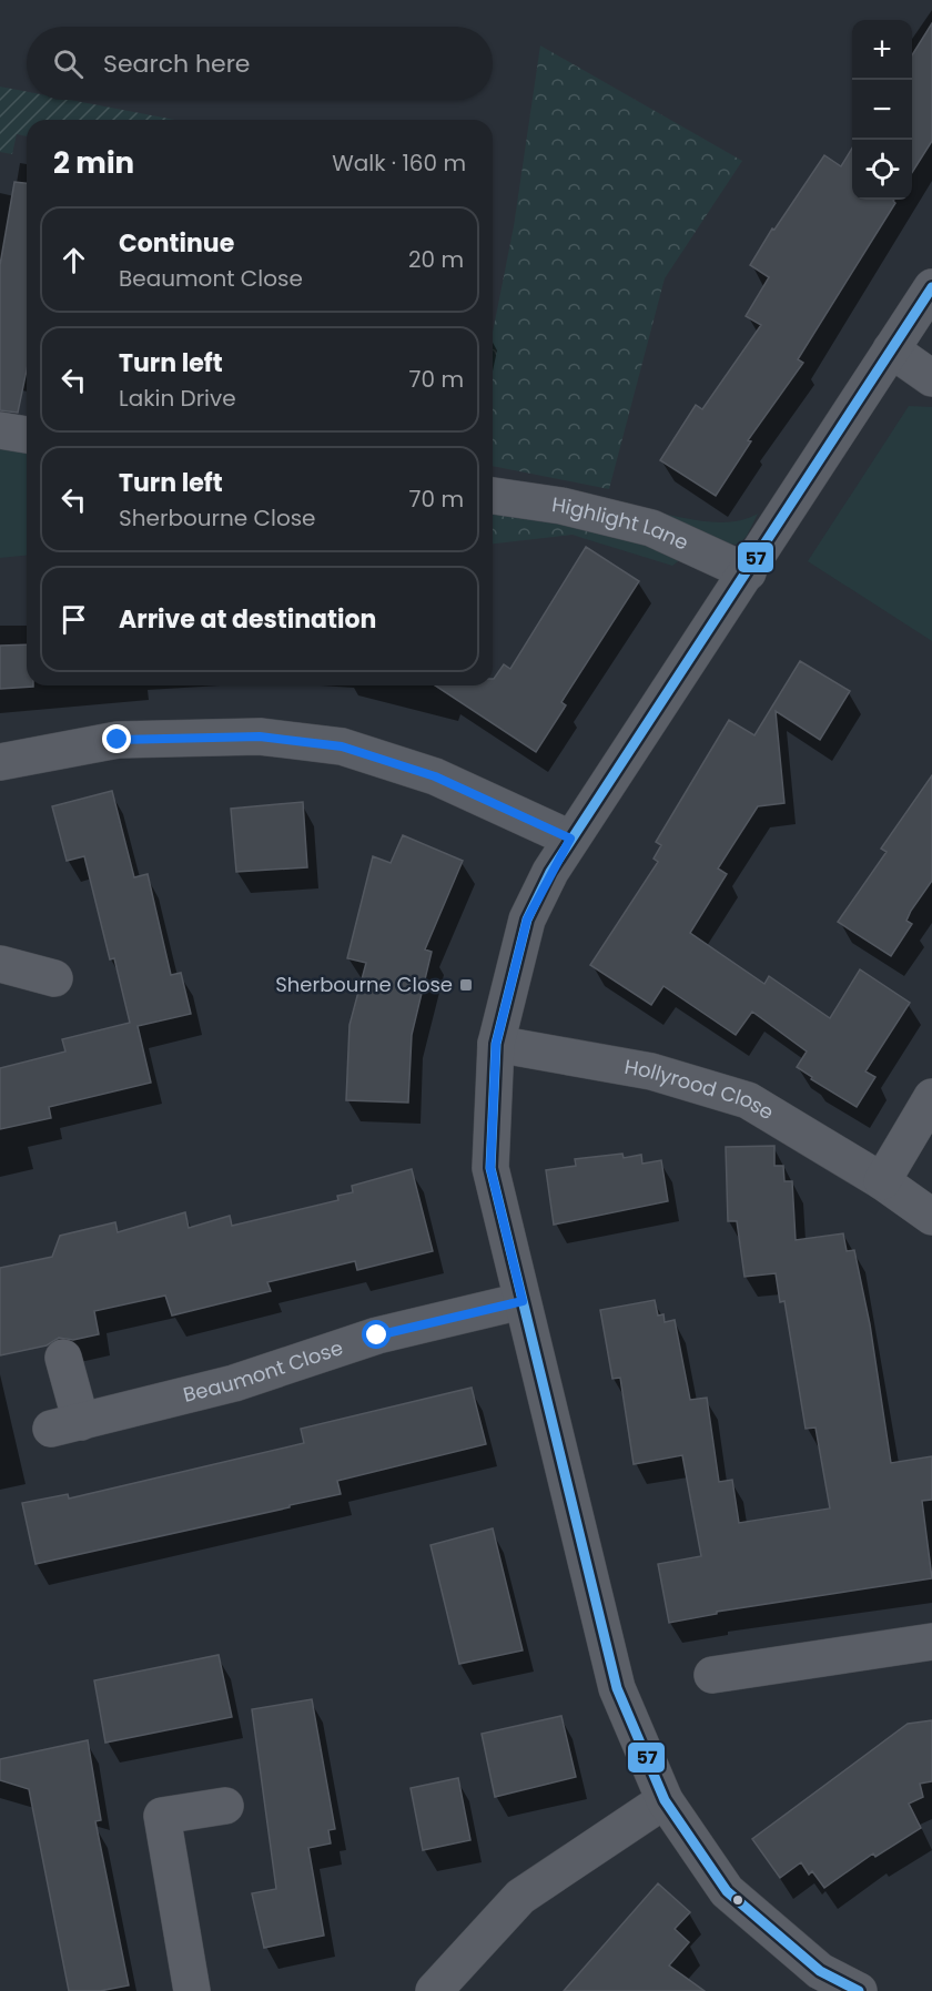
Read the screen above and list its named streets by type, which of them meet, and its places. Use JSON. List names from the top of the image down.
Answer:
{
  "streets": {
    "street": ["Highlight Lane", "Hollyrood Close", "Beaumont Close"]
  },
  "places": {
    "transit": ["Sherbourne Close"]
  },
  "lines": ["transit line 57"],
  "page": {
    "map_buttons": ["+", "−"],
    "search": "Search here",
    "heading": ["2 min", "Walk · 160 m"],
    "list": [
      ["Continue", "Beaumont Close", "20 m"],
      ["Turn left", "Lakin Drive", "70 m"],
      ["Turn left", "Sherbourne Close", "70 m"],
      "Arrive at destination"
    ]
  }
}
